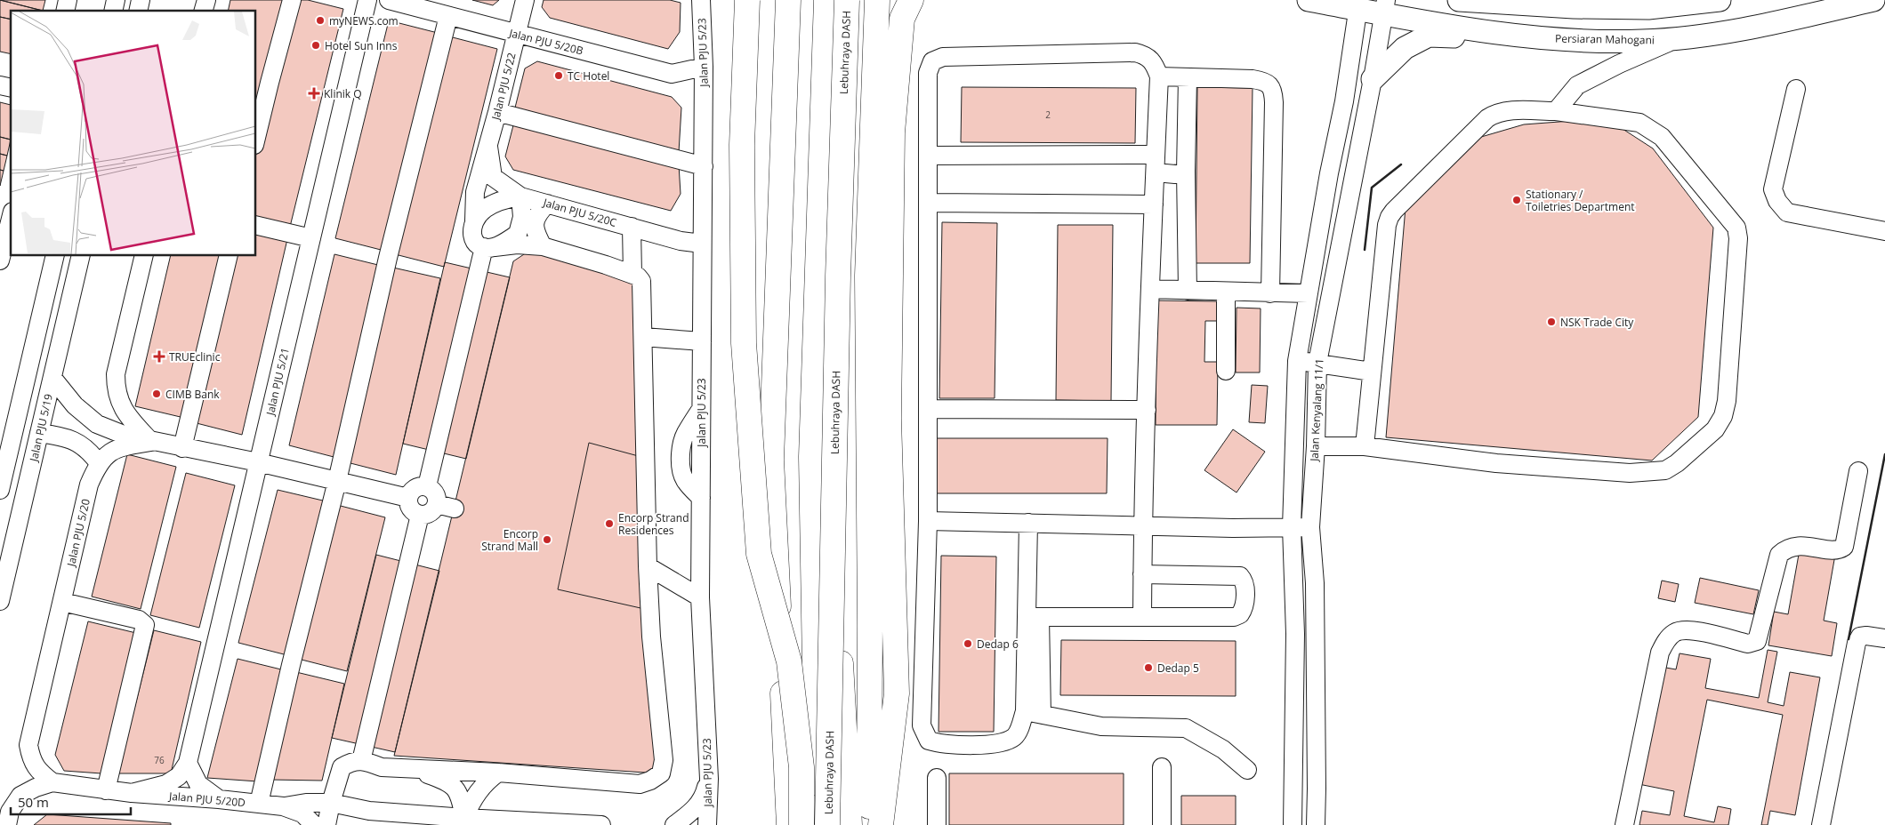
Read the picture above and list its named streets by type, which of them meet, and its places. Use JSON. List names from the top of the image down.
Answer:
{
  "streets": {
    "highway": ["Lebuhraya DASH"],
    "main road": ["Persiaran Mahogani"],
    "street": [
      "Jalan PJU 5/20B",
      "Jalan PJU 5/23",
      "Jalan PJU 5/22",
      "Jalan PJU 5/20C",
      "Jalan PJU 5/21",
      "Jalan Kenyalang 11/1",
      "Jalan PJU 5/19",
      "Jalan PJU 5/20",
      "Jalan PJU 5/20D"
    ]
  },
  "crossings": [
    ["Persiaran Mahogani", "Jalan Kenyalang 11/1"],
    ["Jalan PJU 5/20B", "Jalan PJU 5/23"],
    ["Jalan PJU 5/20B", "Jalan PJU 5/22"],
    ["Jalan PJU 5/23", "Jalan PJU 5/20C"],
    ["Jalan PJU 5/22", "Jalan PJU 5/20C"],
    ["Jalan PJU 5/21", "Jalan PJU 5/20D"],
    ["Jalan PJU 5/20", "Jalan PJU 5/20D"]
  ],
  "places": {
    "other": [
      "myNEWS.com",
      "Hotel Sun Inns",
      "TC Hotel",
      "Stationary / Toiletries Department",
      "NSK Trade City",
      "CIMB Bank",
      "Encorp Strand Residences",
      "Encorp Strand Mall",
      "Dedap 6",
      "Dedap 5"
    ],
    "health": ["Klinik Q", "TRUEclinic"]
  },
  "house_numbers": ["2", "76"],
  "scale_bar": "50 m"
}
